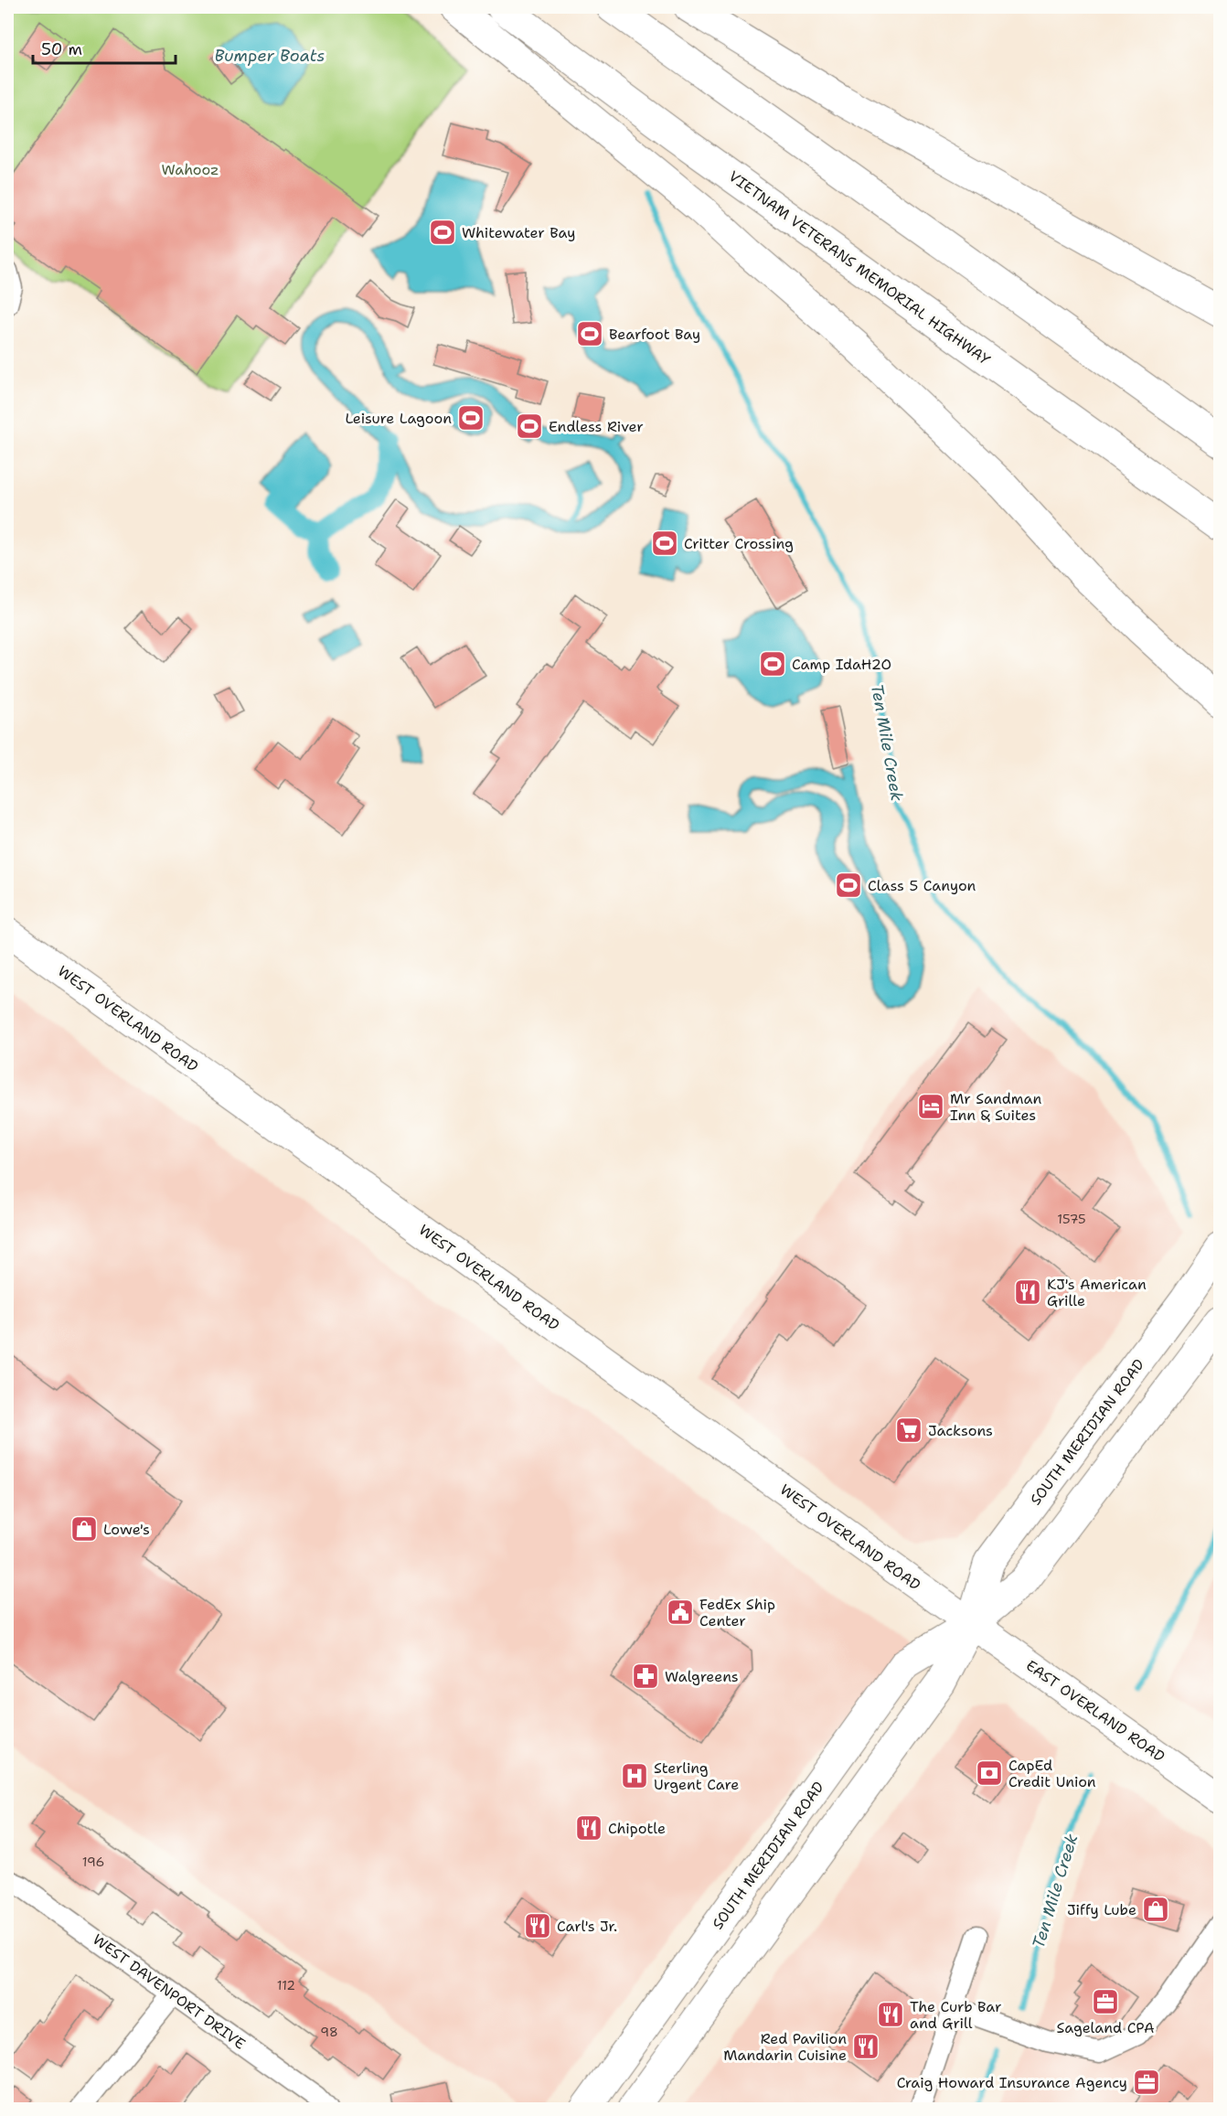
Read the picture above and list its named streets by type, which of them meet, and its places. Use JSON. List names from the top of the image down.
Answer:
{
  "streets": {
    "main road": ["VIETNAM VETERANS MEMORIAL HIGHWAY", "SOUTH MERIDIAN ROAD"],
    "street": ["WEST OVERLAND ROAD", "EAST OVERLAND ROAD", "WEST DAVENPORT DRIVE"]
  },
  "crossings": [
    ["WEST OVERLAND ROAD", "SOUTH MERIDIAN ROAD"],
    ["WEST OVERLAND ROAD", "EAST OVERLAND ROAD"],
    ["SOUTH MERIDIAN ROAD", "EAST OVERLAND ROAD"]
  ],
  "water": ["Bumper Boats", "Ten Mile Creek"],
  "parks": ["Wahooz"],
  "places": {
    "sports": [
      "Whitewater Bay",
      "Bearfoot Bay",
      "Leisure Lagoon",
      "Endless River",
      "Critter Crossing",
      "Camp IdaH2O",
      "Class 5 Canyon"
    ],
    "hotel": ["Mr Sandman Inn & Suites"],
    "restaurant": [
      "KJ's American Grille",
      "Chipotle",
      "Carl's Jr.",
      "The Curb Bar and Grill",
      "Red Pavilion Mandarin Cuisine"
    ],
    "supermarket": ["Jacksons"],
    "shop": ["Lowe's", "Jiffy Lube"],
    "public building": ["FedEx Ship Center"],
    "pharmacy": ["Walgreens"],
    "bank": ["CapEd Credit Union"],
    "hospital": ["Sterling Urgent Care"],
    "office": ["Sageland CPA", "Craig Howard Insurance Agency"]
  },
  "house_numbers": [
    "1575",
    "196",
    "112",
    "98"
  ],
  "scale_bar": "50 m"
}
